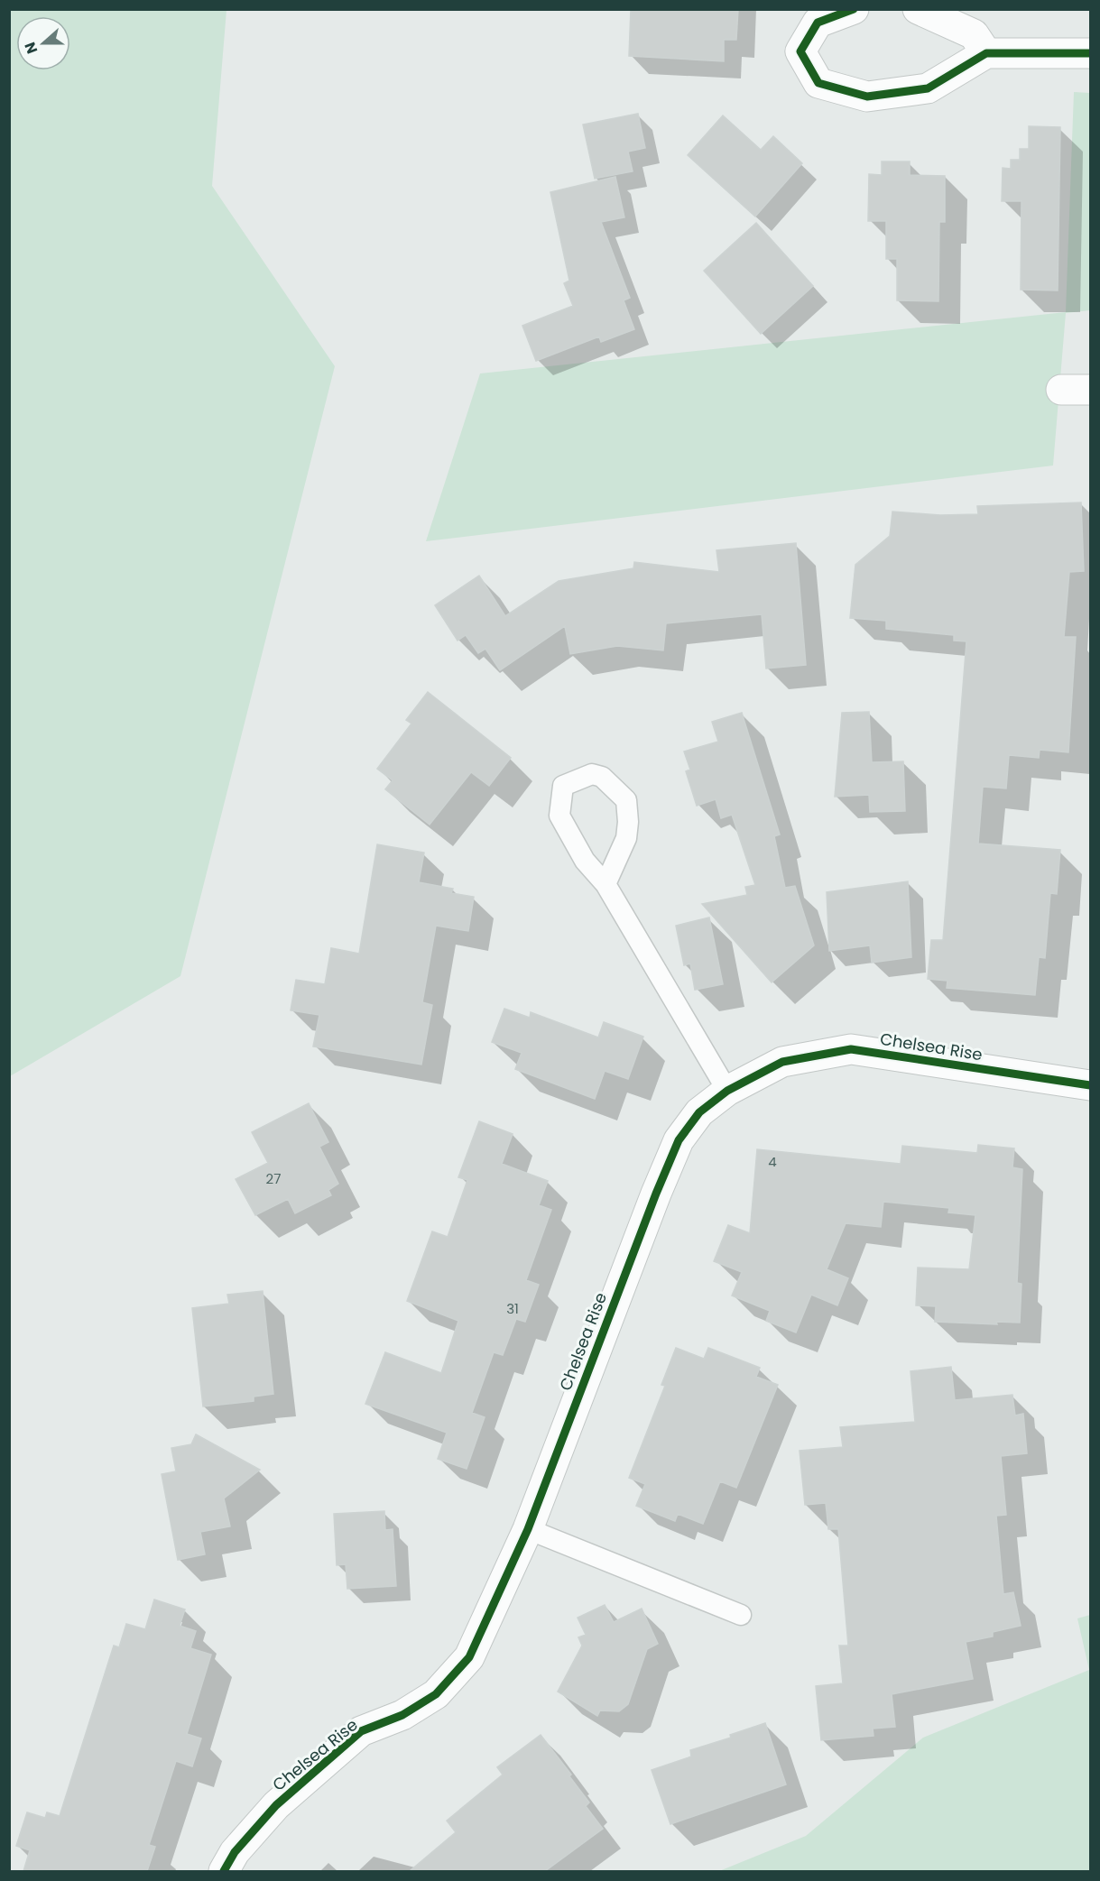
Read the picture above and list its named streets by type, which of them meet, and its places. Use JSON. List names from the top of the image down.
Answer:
{
  "streets": {
    "street": ["Chelsea Rise"]
  },
  "house_numbers": ["4", "27", "31"],
  "north": "left"
}
